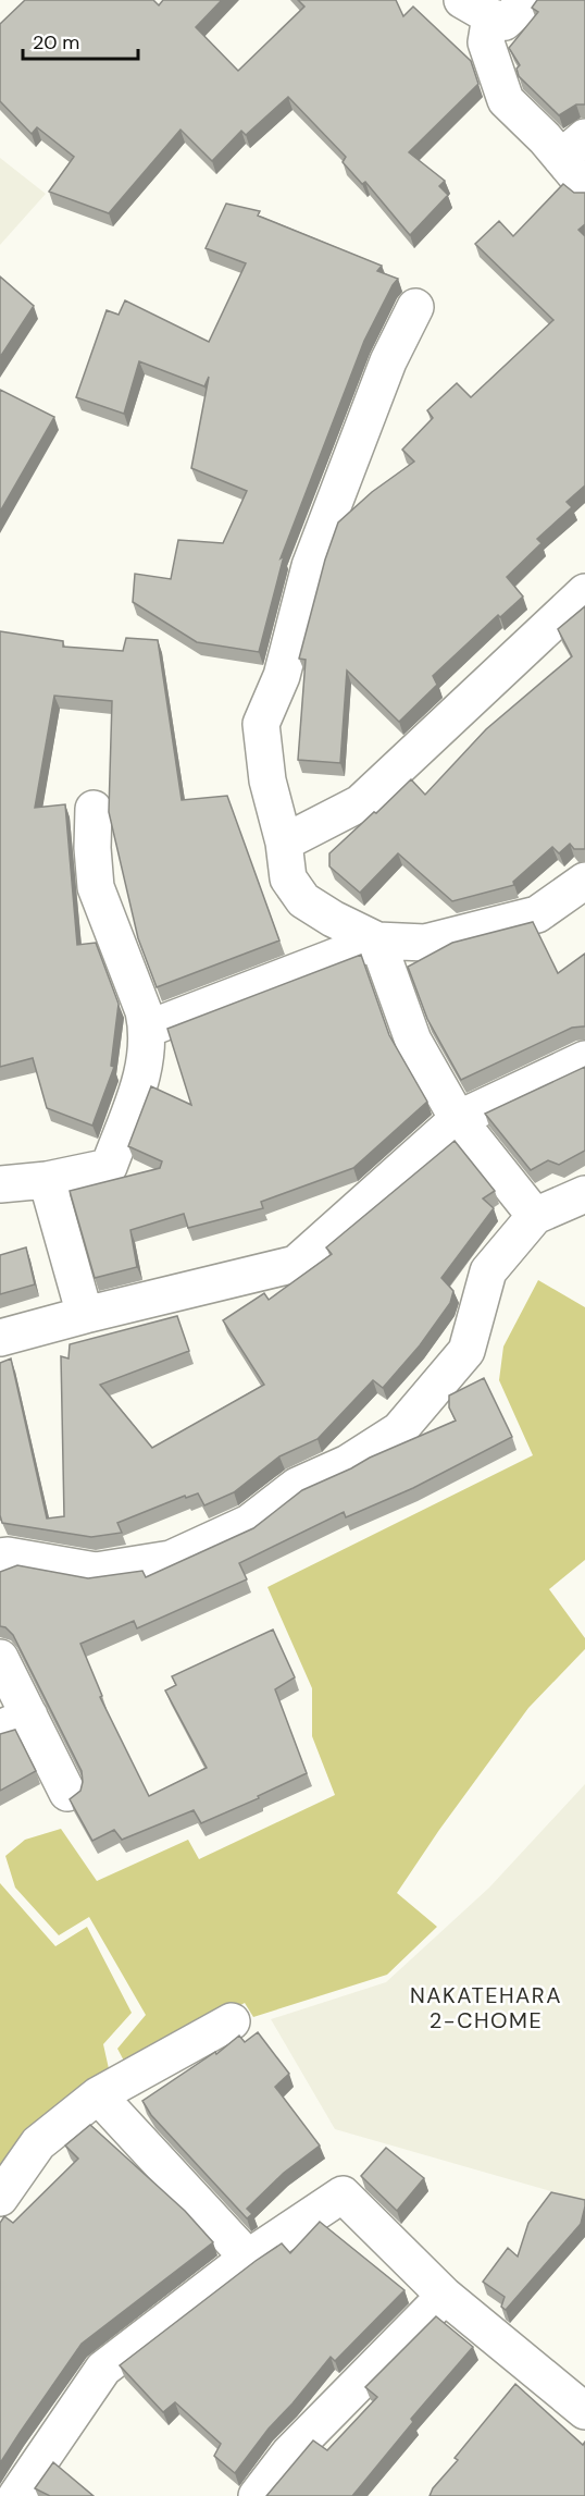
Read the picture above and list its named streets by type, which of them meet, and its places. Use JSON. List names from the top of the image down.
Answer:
{
  "districts": ["NAKATEHARA 2-CHOME"],
  "scale_bar": "20 m"
}
